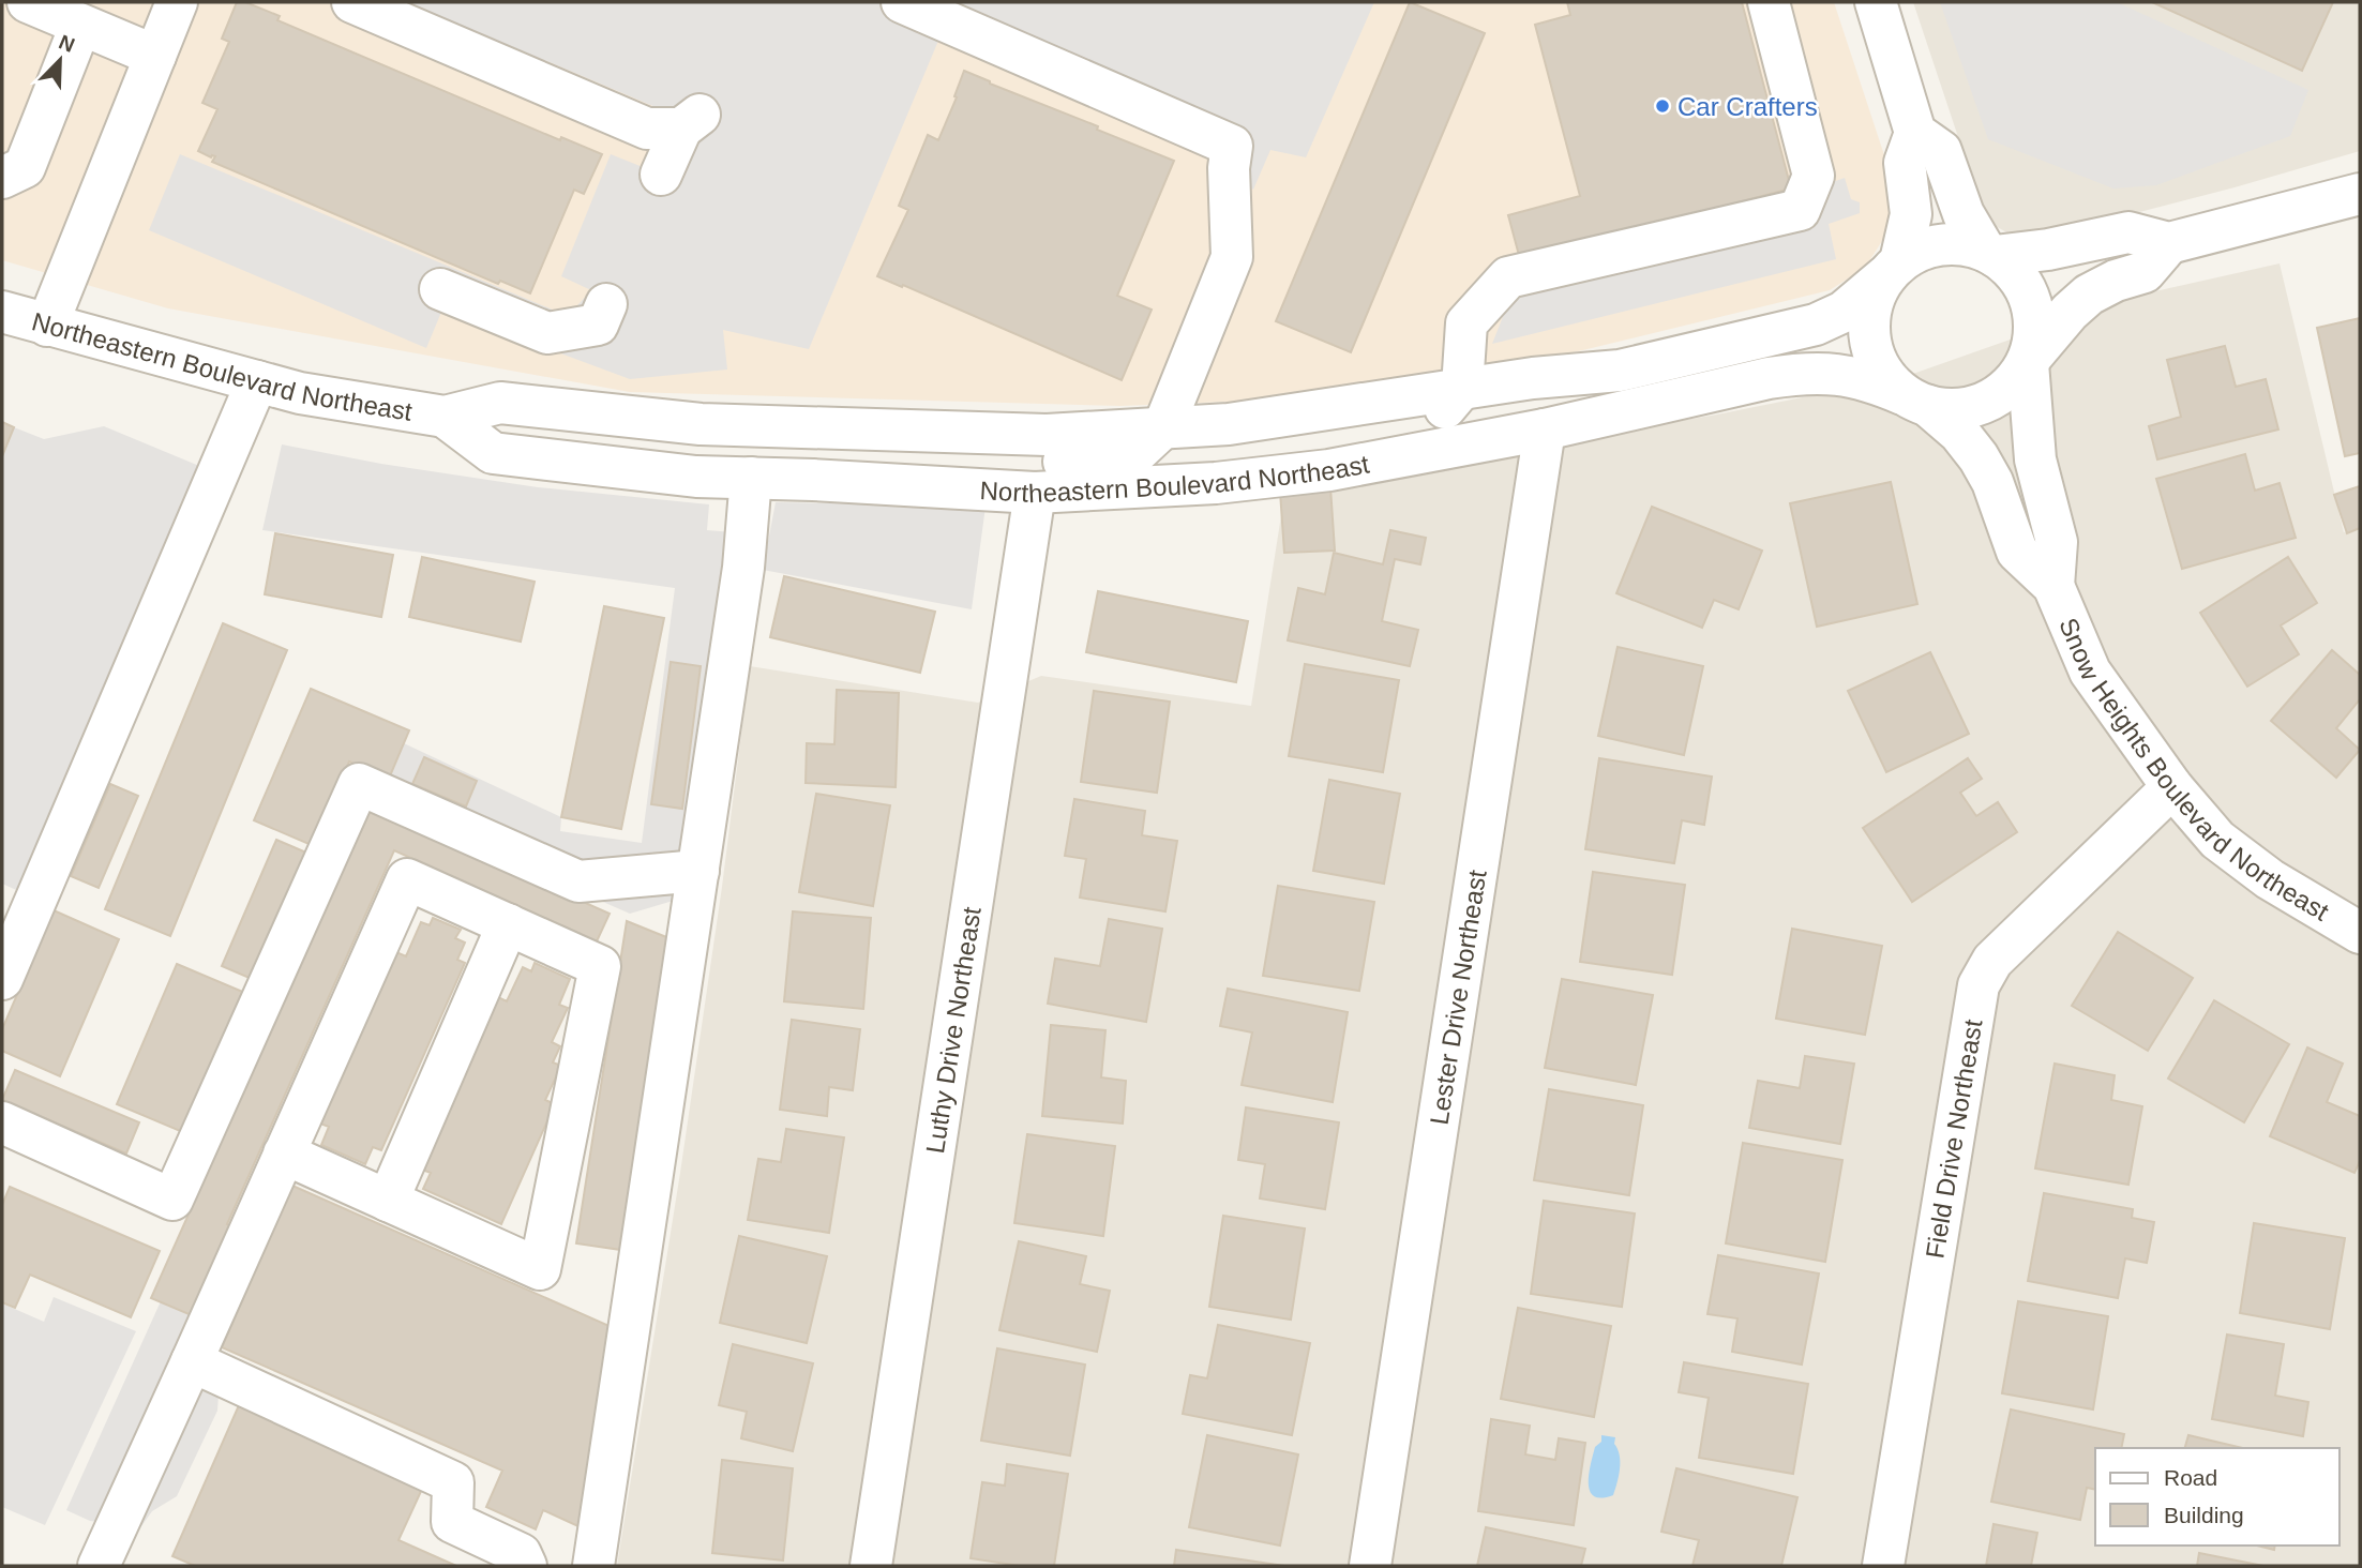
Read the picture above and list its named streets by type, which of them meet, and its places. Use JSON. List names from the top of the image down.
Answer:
{
  "streets": {
    "street": [
      "Northeastern Boulevard Northeast",
      "Snow Heights Boulevard Northeast",
      "Lester Drive Northeast",
      "Luthy Drive Northeast",
      "Field Drive Northeast"
    ]
  },
  "crossings": [
    ["Northeastern Boulevard Northeast", "Snow Heights Boulevard Northeast"],
    ["Northeastern Boulevard Northeast", "Lester Drive Northeast"],
    ["Northeastern Boulevard Northeast", "Luthy Drive Northeast"],
    ["Snow Heights Boulevard Northeast", "Field Drive Northeast"]
  ],
  "places": ["Car Crafters"],
  "legend": ["Road", "Building"],
  "north": "top right"
}
